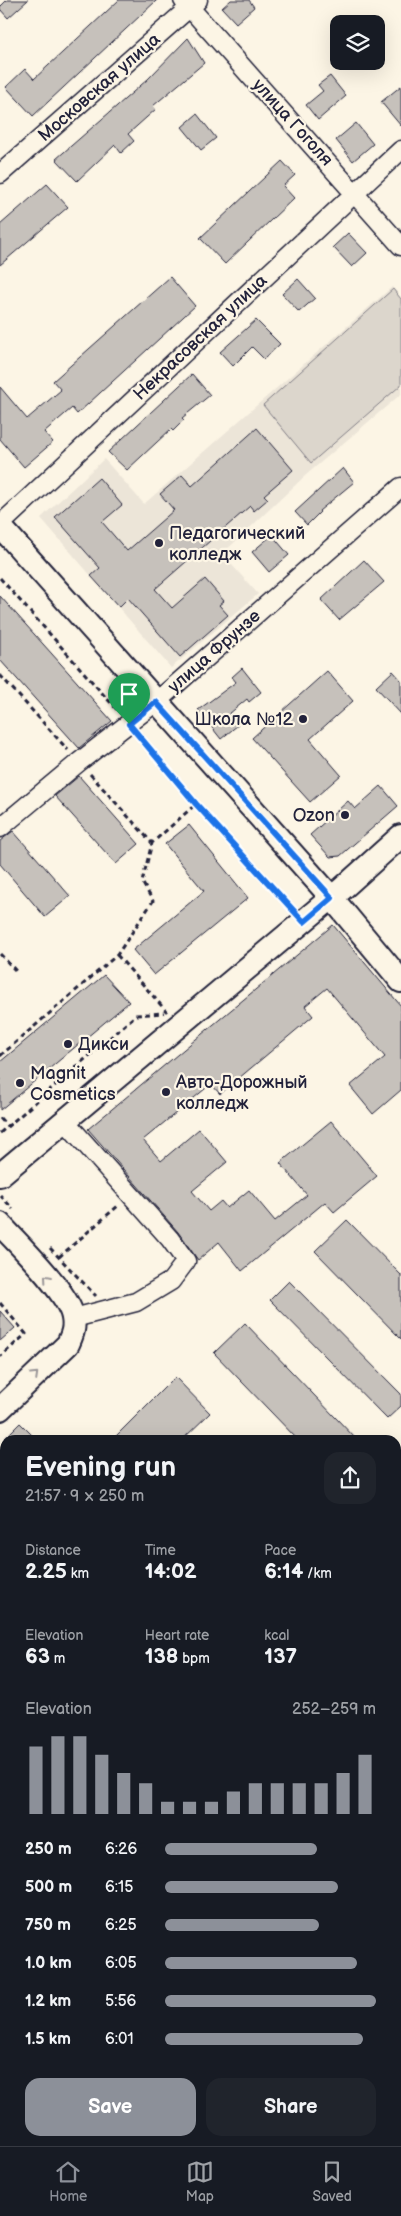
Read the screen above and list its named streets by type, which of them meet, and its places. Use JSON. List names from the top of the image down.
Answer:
{
  "streets": {
    "street": [
      "Московская улица",
      "улица Гоголя",
      "Некрасовская улица",
      "улица Фрунзе"
    ]
  },
  "crossings": [
    ["Московская улица", "улица Гоголя"],
    ["улица Гоголя", "Некрасовская улица"]
  ],
  "places": [
    "Педагогический колледж",
    "Школа №12",
    "Ozon",
    "Дикси",
    "Magnit Cosmetics",
    "Авто-Дорожный колледж"
  ],
  "page": {
    "heading": ["Evening run", "21:57 · 9 × 250 m"],
    "stats": [
      ["Distance", "2.25 km"],
      ["Time", "14:02"],
      ["Pace", "6:14 /km"],
      ["Elevation", "63 m"],
      ["Heart rate", "138 bpm"],
      ["kcal", "137"]
    ],
    "chart": ["Elevation", "252–259 m"],
    "list": [
      {
        "name": "250 m",
        "note": "6:26"
      },
      {
        "name": "500 m",
        "note": "6:15"
      },
      {
        "name": "750 m",
        "note": "6:25"
      },
      {
        "name": "1.0 km",
        "note": "6:05"
      },
      {
        "name": "1.2 km",
        "note": "5:56"
      },
      {
        "name": "1.5 km",
        "note": "6:01"
      }
    ],
    "buttons": ["Save", "Share"],
    "tabs": ["Home", "Map", "Saved"]
  }
}
